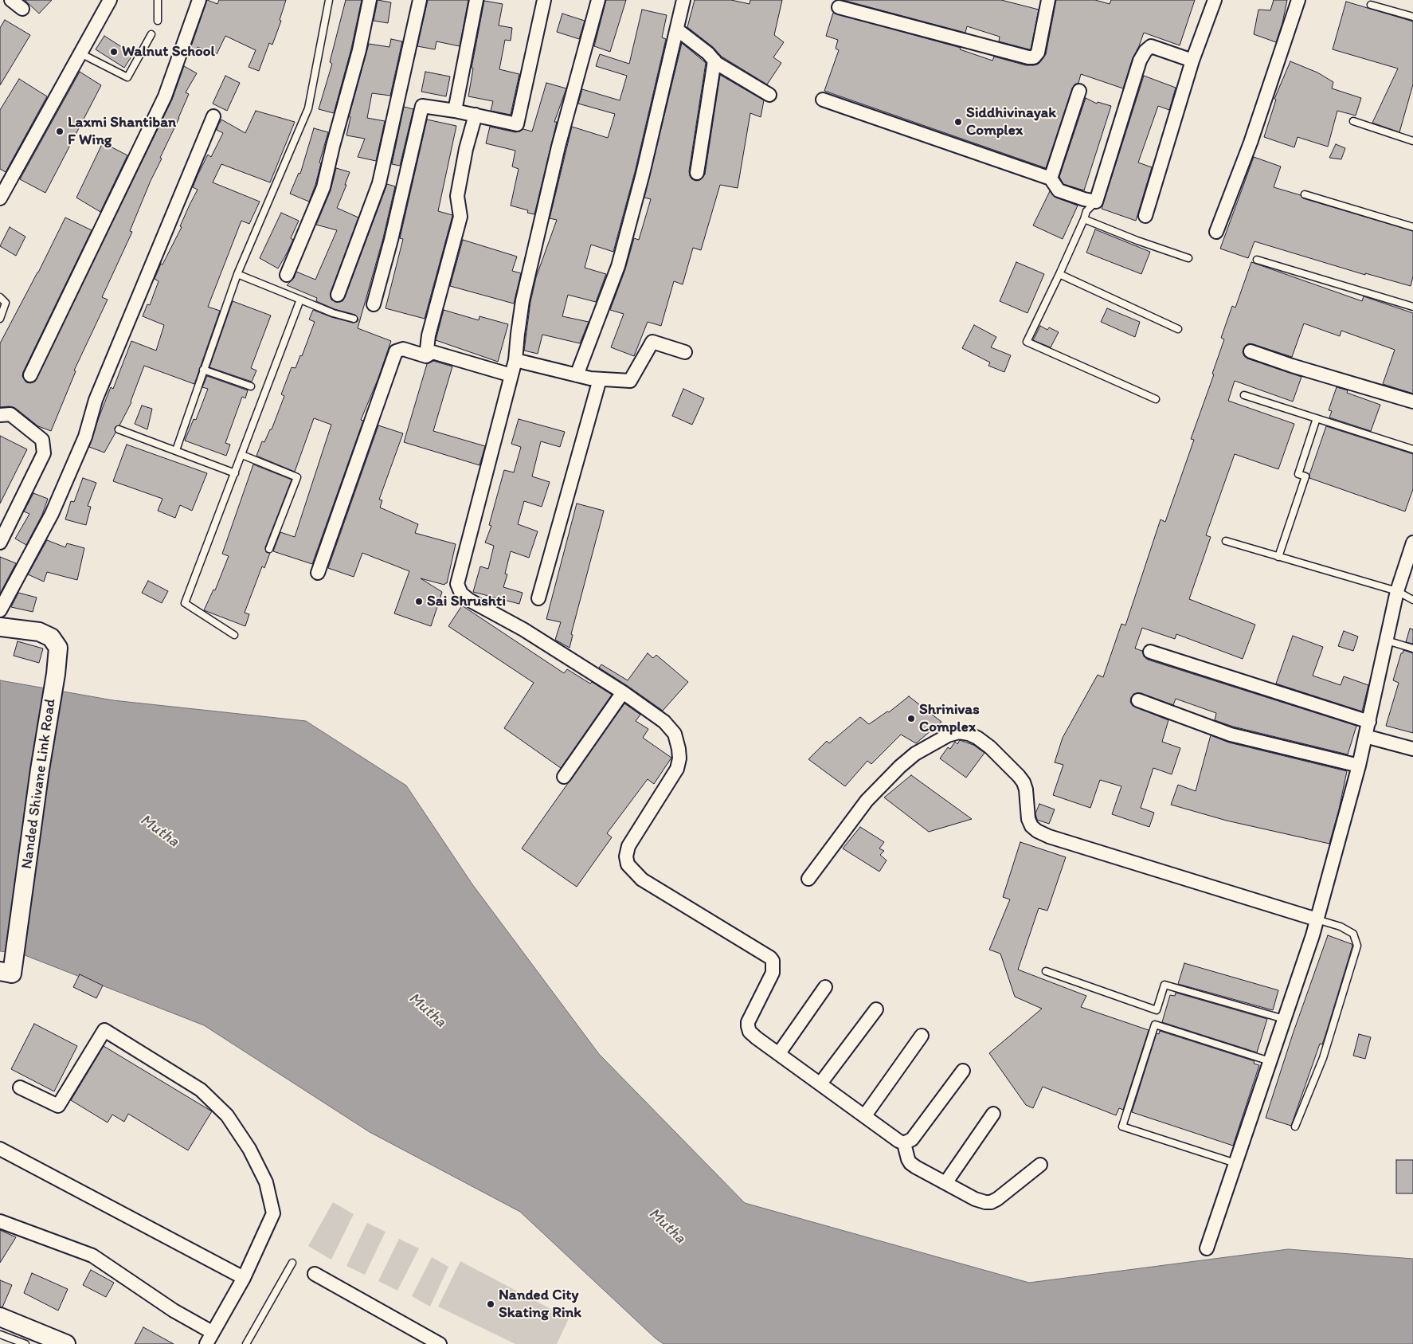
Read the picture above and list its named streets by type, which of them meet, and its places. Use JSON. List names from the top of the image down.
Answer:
{
  "streets": {
    "street": ["Nanded Shivane Link Road"]
  },
  "water": ["Mutha"],
  "places": [
    "Walnut School",
    "Siddhivinayak Complex",
    "Laxmi Shantiban F Wing",
    "Sai Shrushti",
    "Shrinivas Complex",
    "Nanded City Skating Rink"
  ]
}
